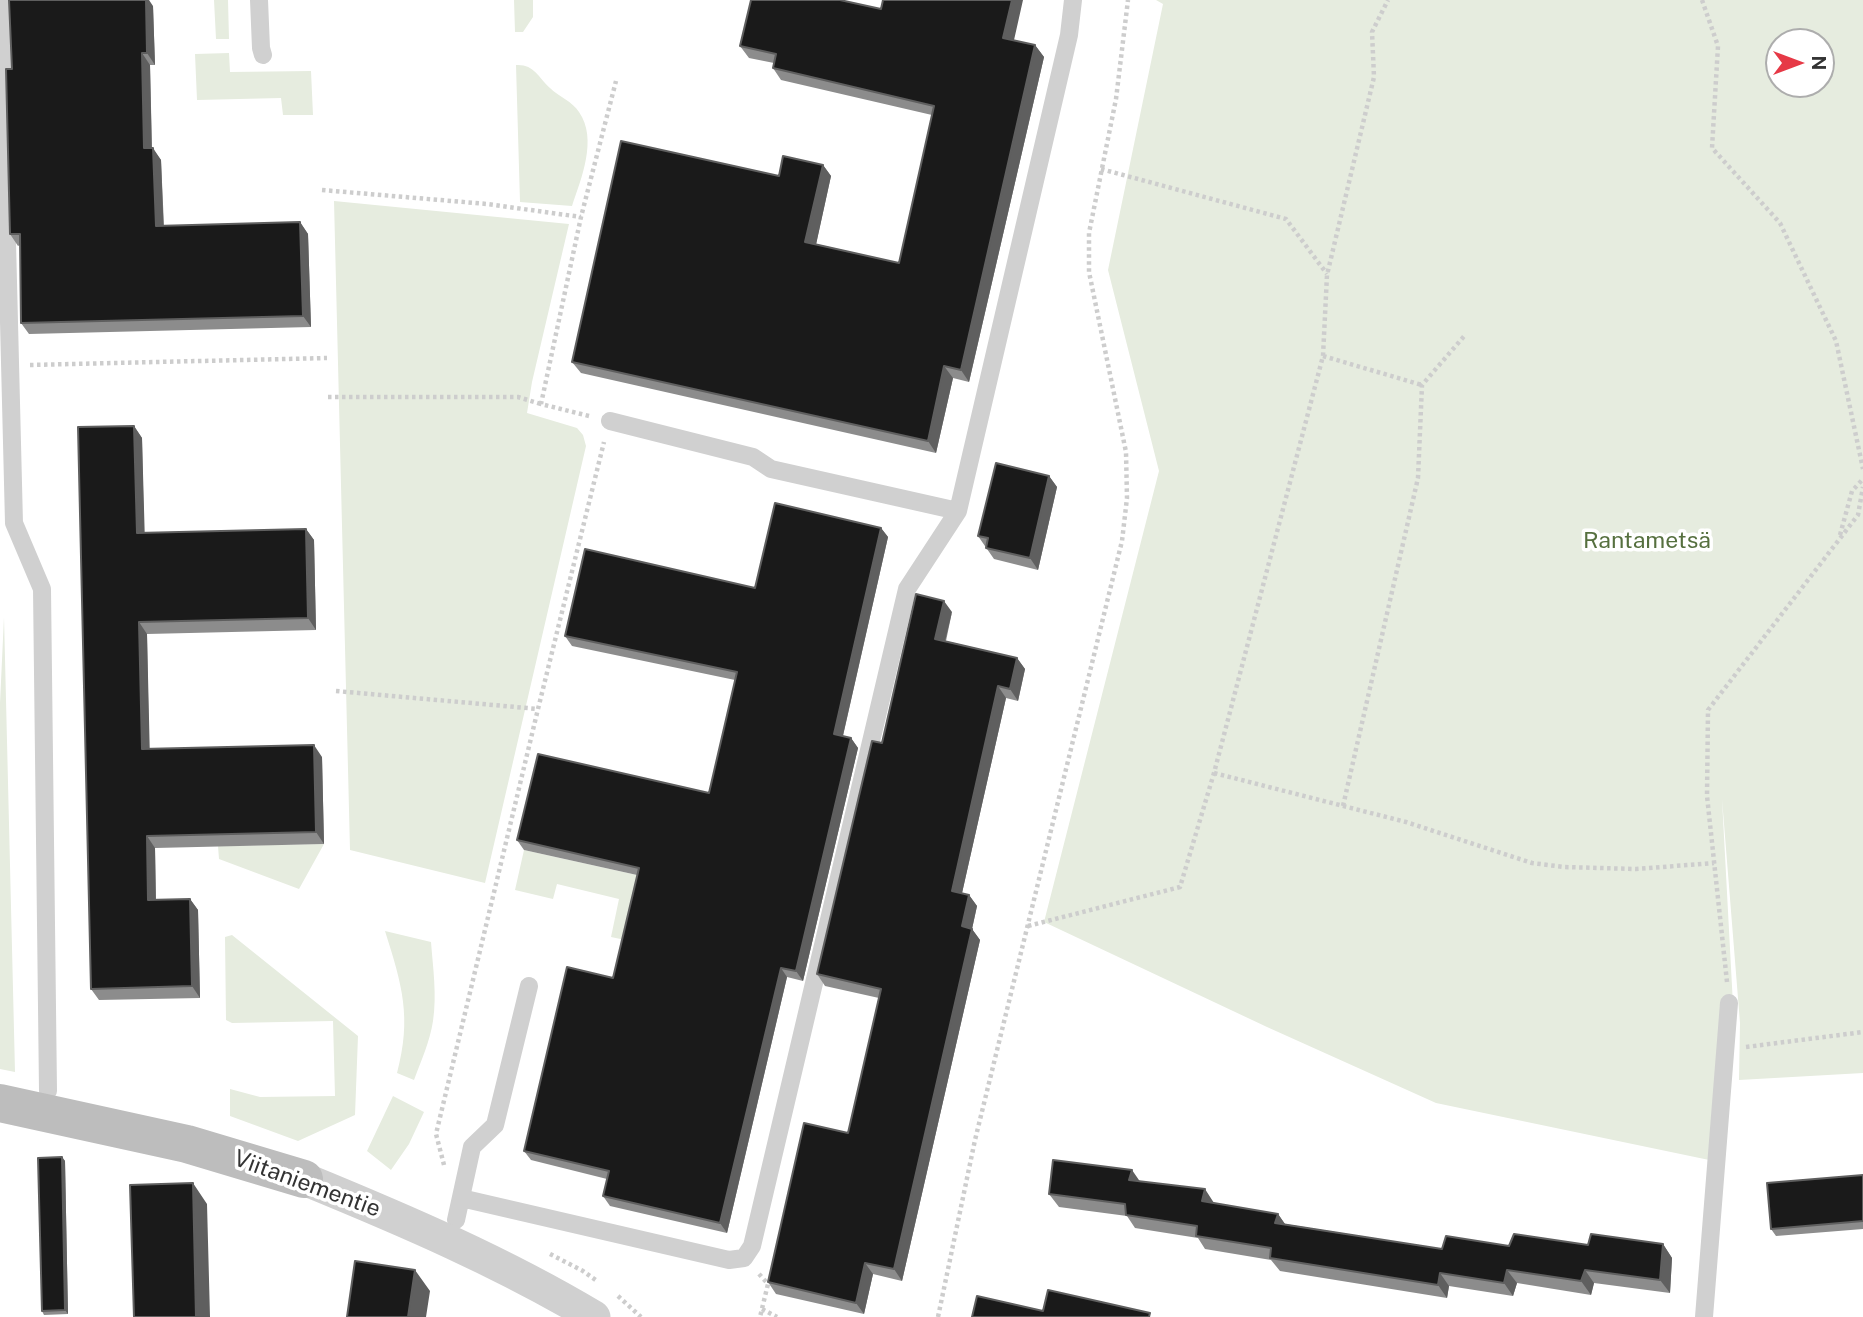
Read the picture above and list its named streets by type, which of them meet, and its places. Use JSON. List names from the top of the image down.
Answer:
{
  "streets": {
    "street": ["Viitaniementie"]
  },
  "parks": ["Rantametsä"],
  "north": "right"
}
